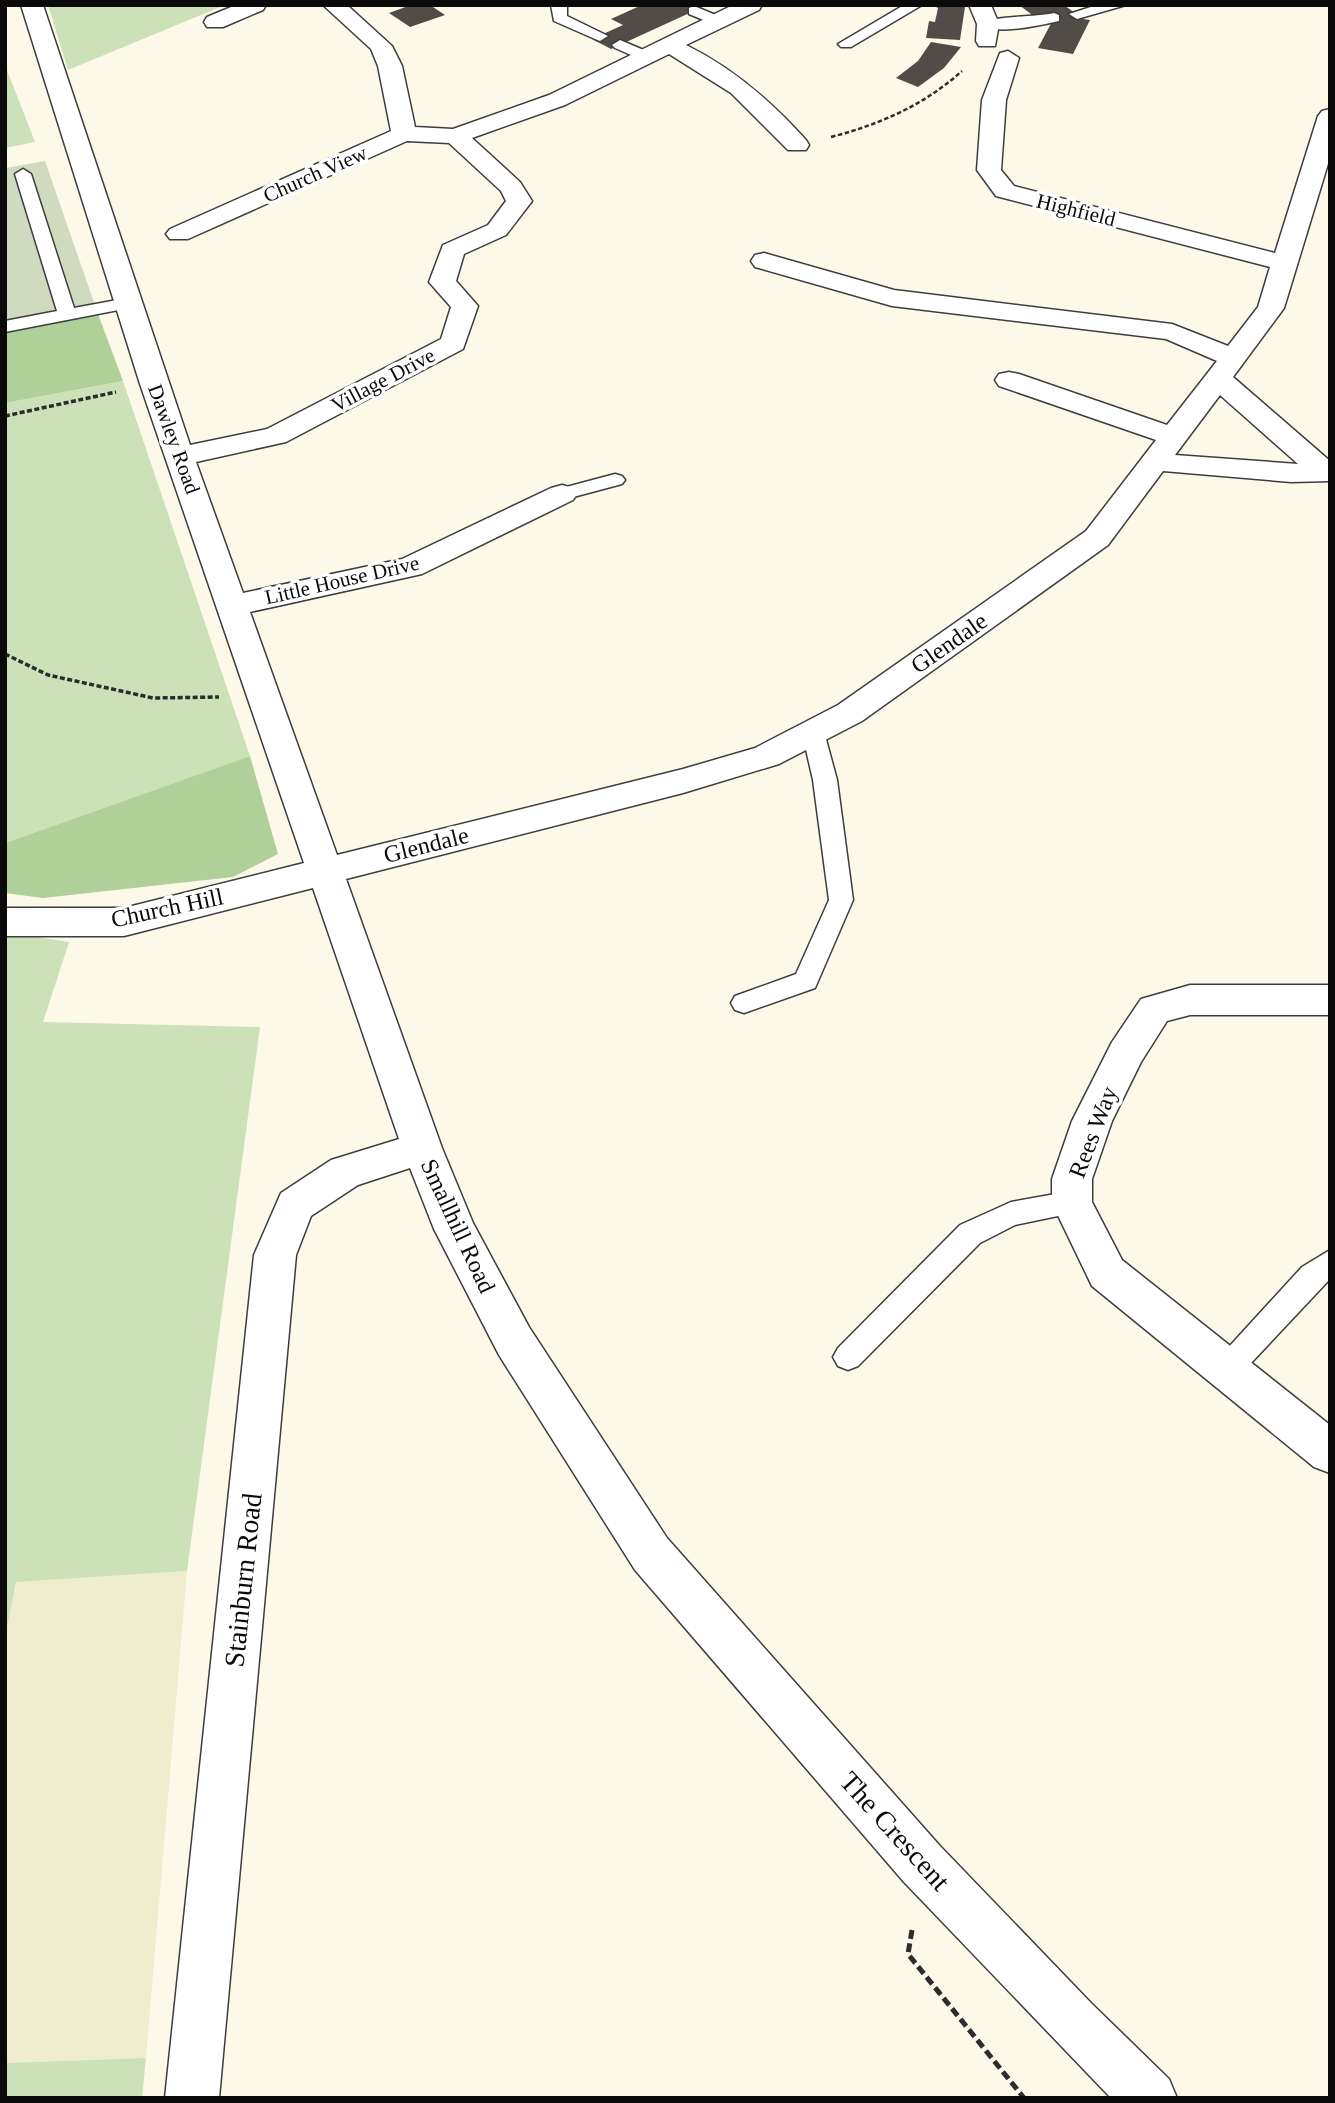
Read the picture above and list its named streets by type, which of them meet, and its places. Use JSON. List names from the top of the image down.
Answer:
{
  "streets": {
    "street": [
      "Church View",
      "Highfield",
      "Village Drive",
      "Dawley Road",
      "Little House Drive",
      "Glendale",
      "Church Hill",
      "Rees Way",
      "Smallhill Road",
      "Stainburn Road",
      "The Crescent"
    ]
  },
  "crossings": [
    ["Church View", "Village Drive"],
    ["Highfield", "Glendale"],
    ["Village Drive", "Dawley Road"],
    ["Dawley Road", "Little House Drive"],
    ["Dawley Road", "Glendale"],
    ["Dawley Road", "Church Hill"],
    ["Dawley Road", "Smallhill Road"],
    ["Glendale", "Church Hill"],
    ["Glendale", "Smallhill Road"],
    ["Church Hill", "Smallhill Road"],
    ["Smallhill Road", "Stainburn Road"],
    ["Smallhill Road", "The Crescent"]
  ]
}
